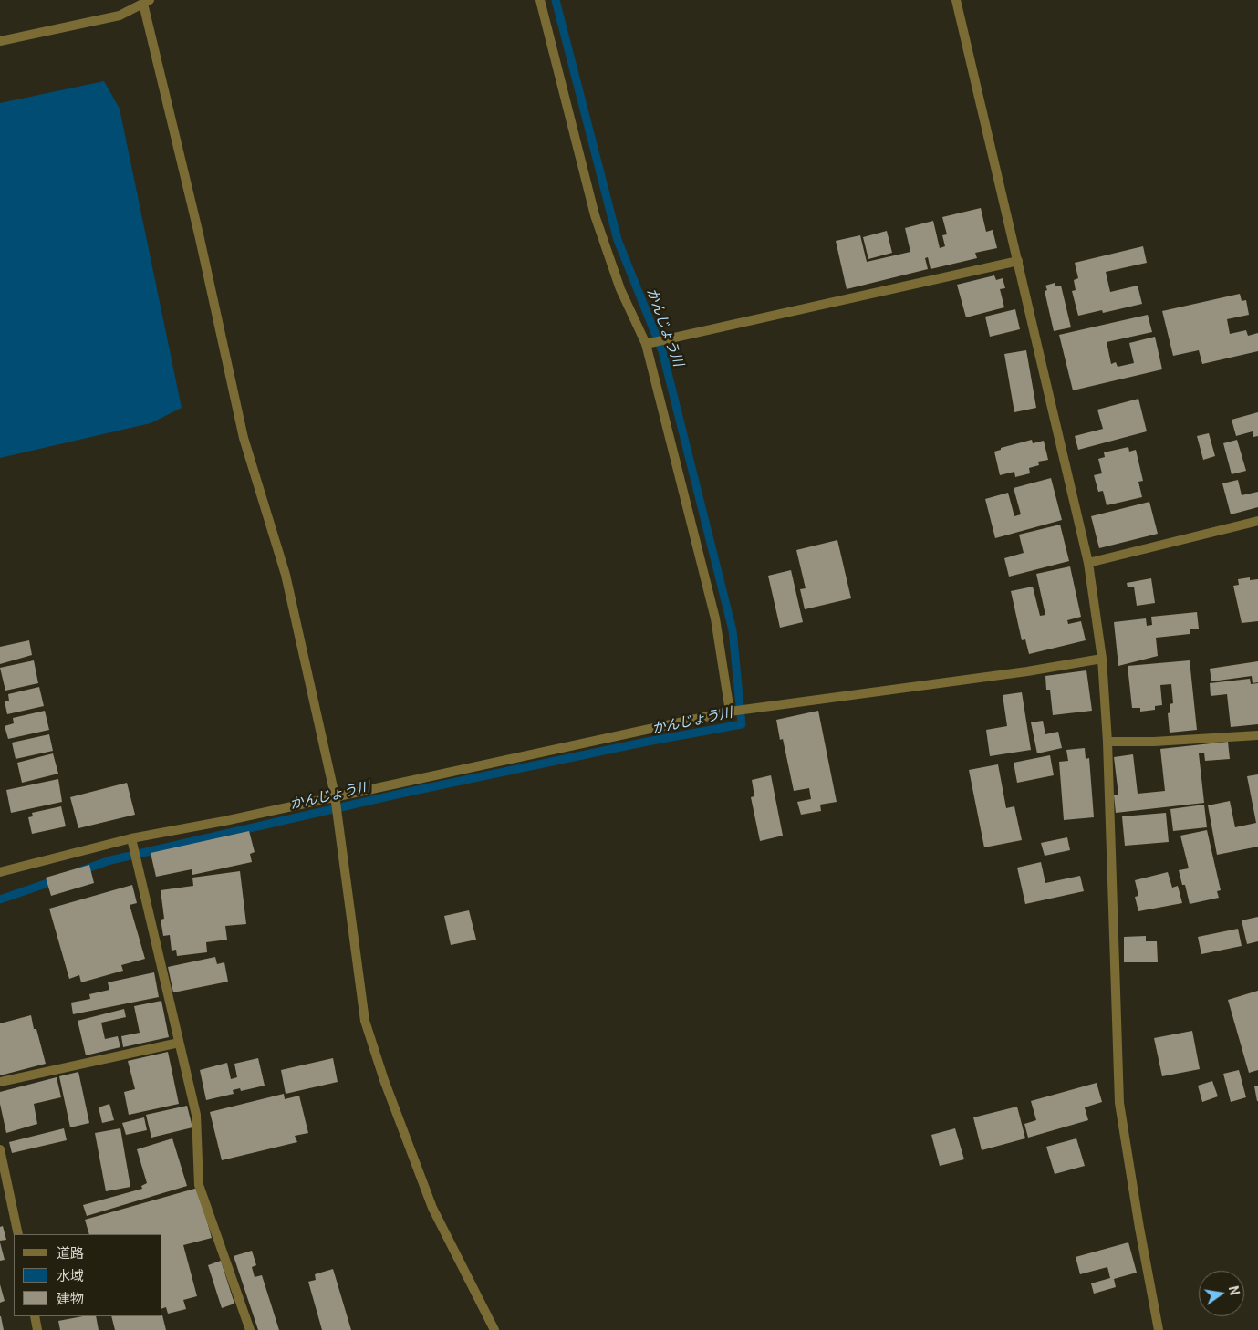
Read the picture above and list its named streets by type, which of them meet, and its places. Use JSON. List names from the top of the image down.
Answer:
{
  "water": ["かんじょう川"],
  "legend": ["道路", "水域", "建物"],
  "north": "right"
}
